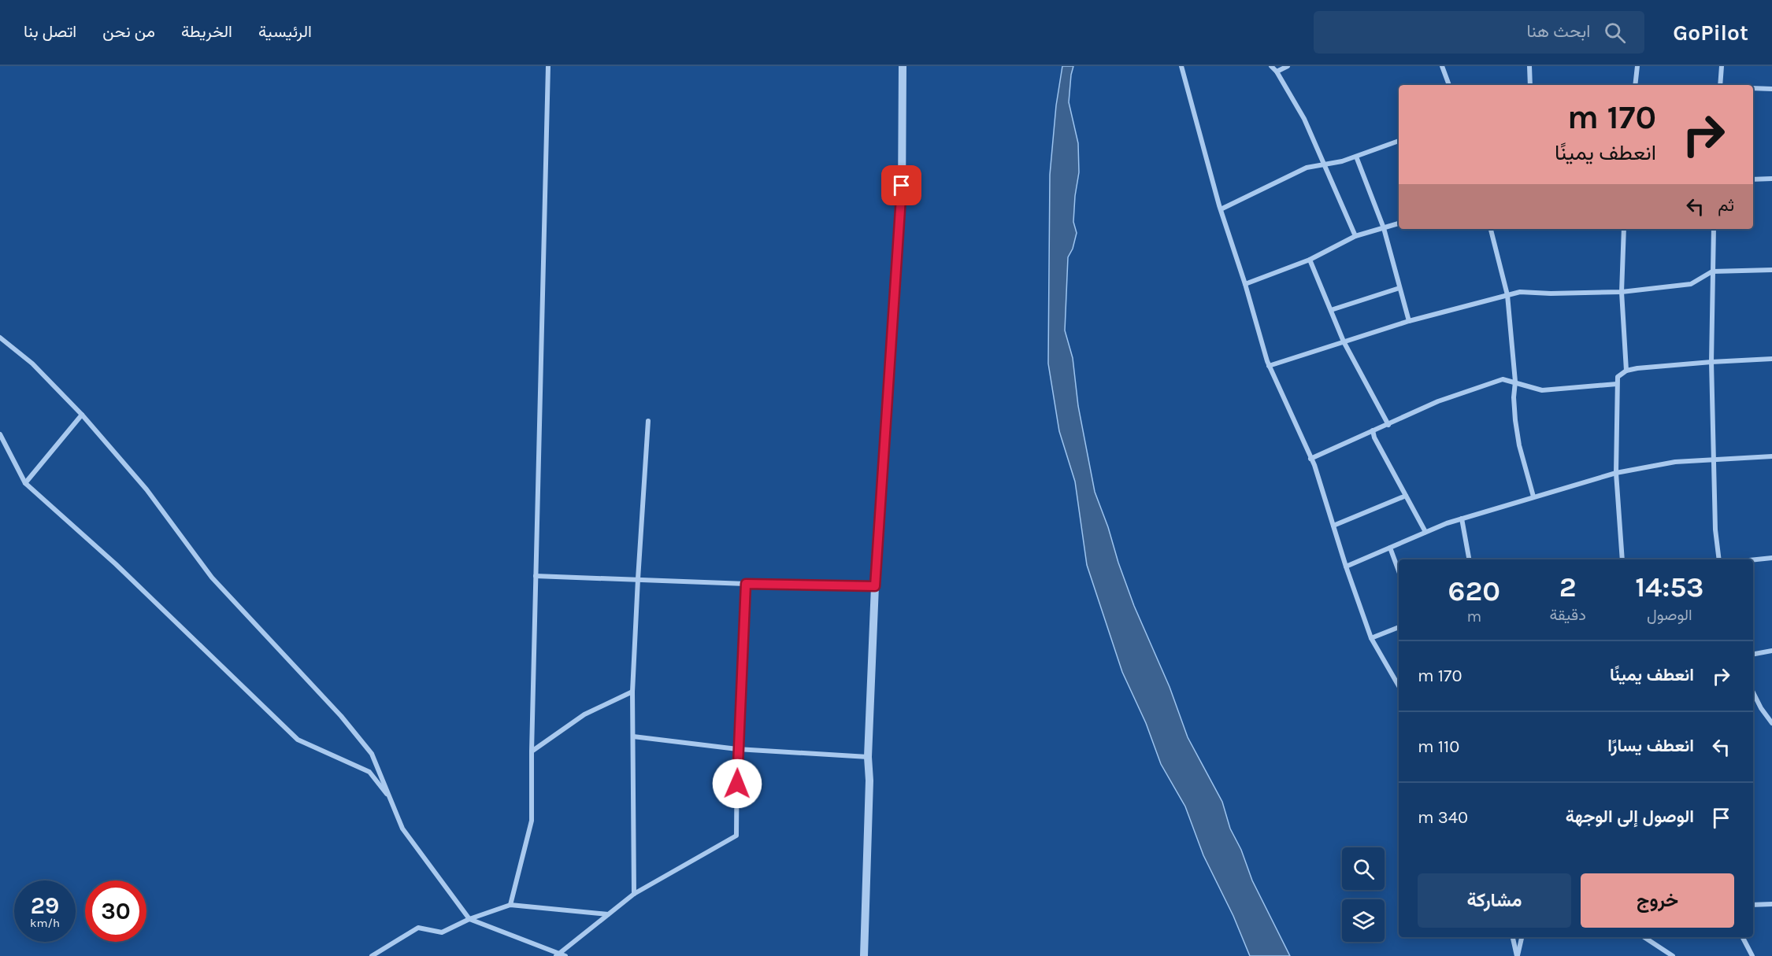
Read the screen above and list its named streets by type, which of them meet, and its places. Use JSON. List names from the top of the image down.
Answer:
{
  "page": {
    "header": "GoPilot",
    "search": "ابحث هنا",
    "nav": [
      "الرئيسية",
      "الخريطة",
      "من نحن",
      "اتصل بنا"
    ],
    "turn": ["170 m", "انعطف يمينًا"],
    "then": "ثم",
    "eta": [
      "14:53",
      "الوصول",
      "2",
      "دقيقة",
      "620",
      "m"
    ],
    "list": [
      {
        "name": "انعطف يمينًا",
        "value": "170 m"
      },
      {
        "name": "انعطف يسارًا",
        "value": "110 m"
      },
      {
        "name": "الوصول إلى الوجهة",
        "value": "340 m"
      }
    ],
    "buttons": ["خروج", "مشاركة"],
    "speed": "29 km/h",
    "limit": "30"
  }
}
